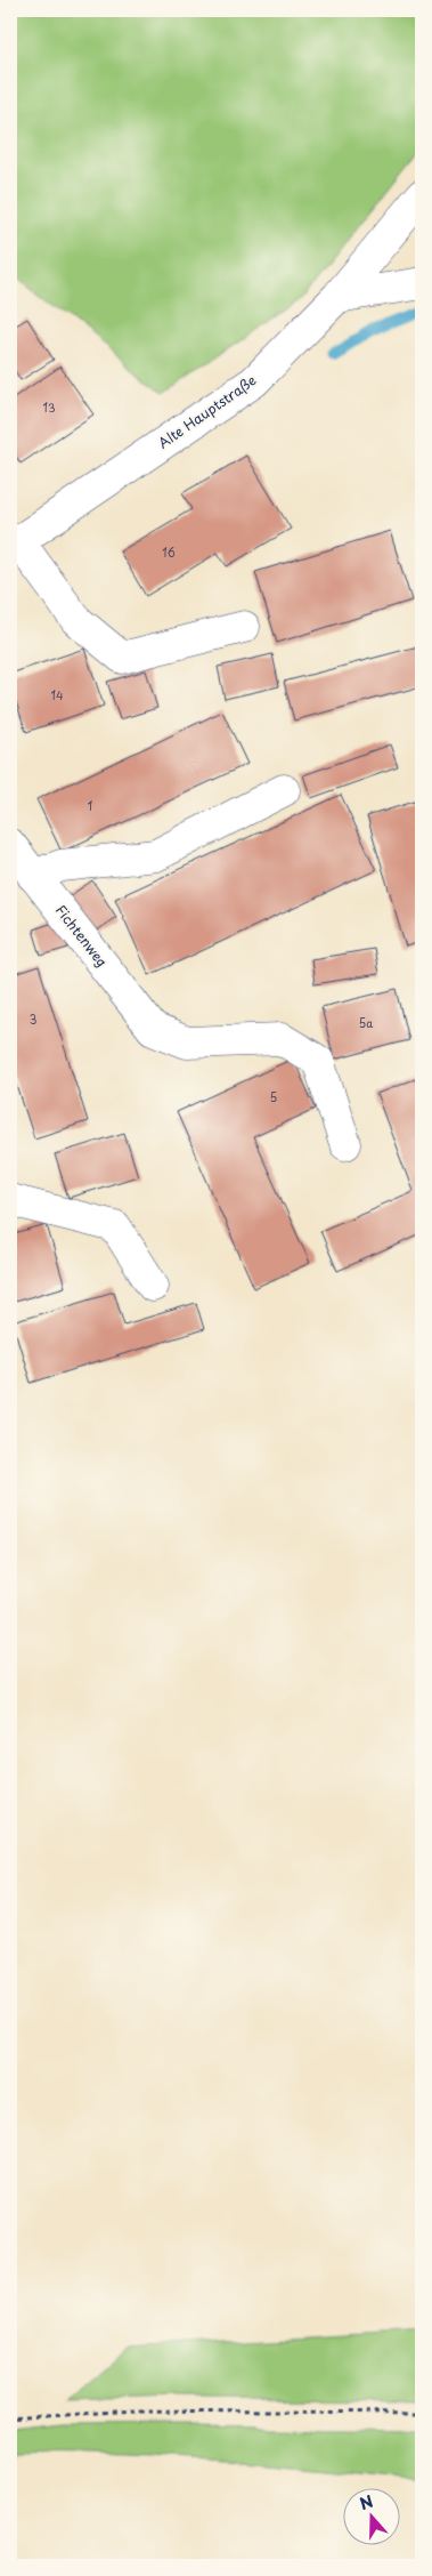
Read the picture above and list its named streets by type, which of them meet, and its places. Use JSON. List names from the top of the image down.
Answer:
{
  "streets": {
    "street": ["Alte Hauptstraße", "Fichtenweg"]
  },
  "house_numbers": [
    "13",
    "16",
    "14",
    "1",
    "3",
    "5a",
    "5"
  ],
  "north": "top"
}
